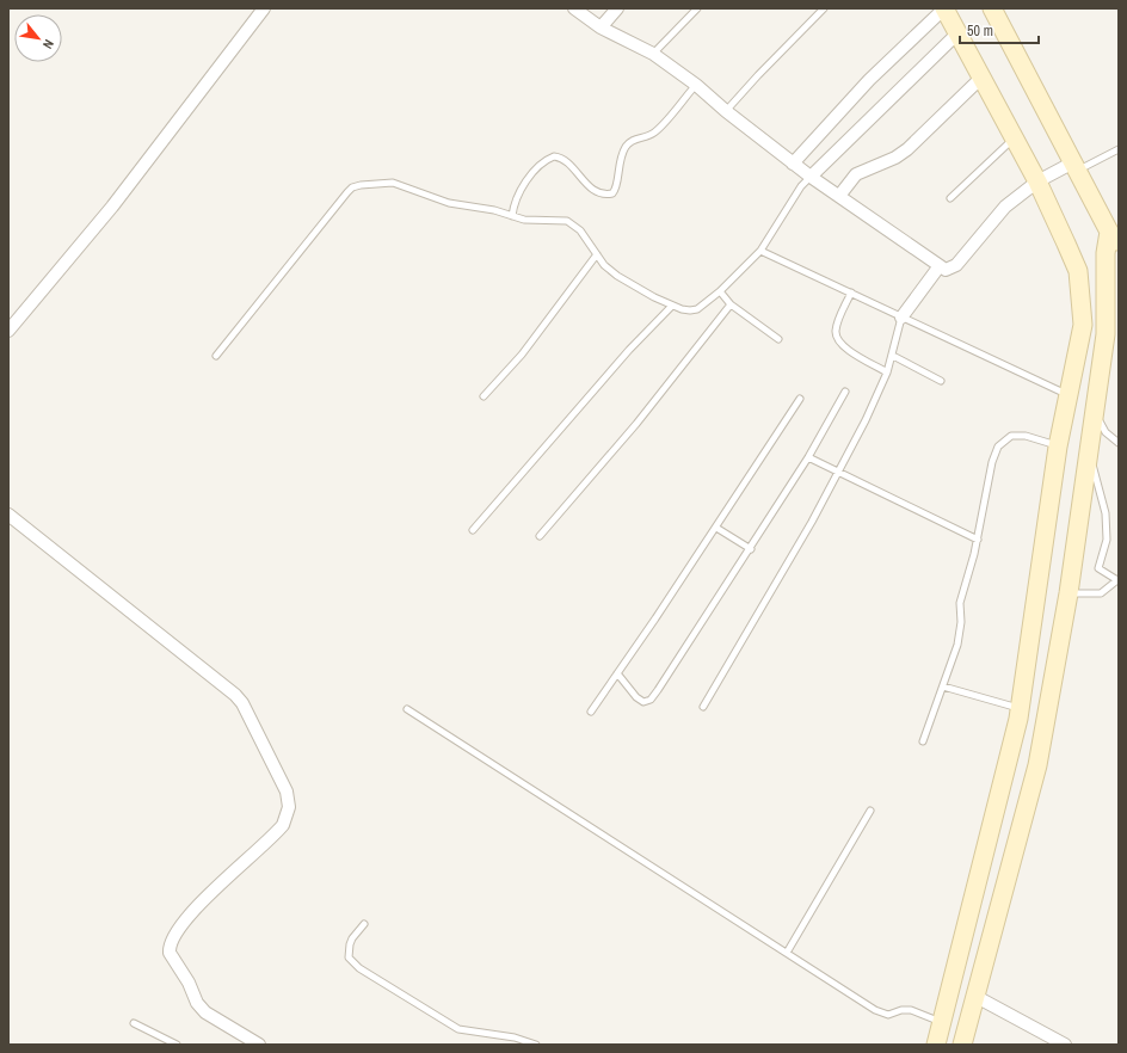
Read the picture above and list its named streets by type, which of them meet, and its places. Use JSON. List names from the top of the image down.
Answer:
{
  "scale_bar": "50 m",
  "north": "bottom right"
}
